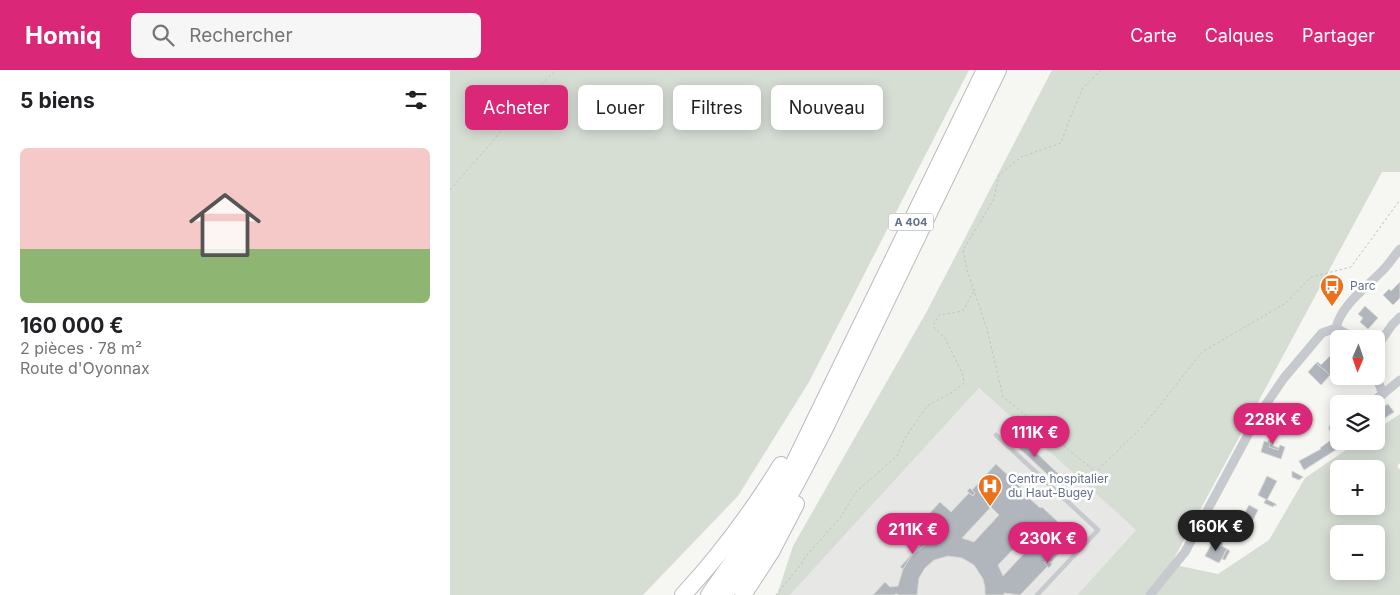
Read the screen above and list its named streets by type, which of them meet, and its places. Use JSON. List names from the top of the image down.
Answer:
{
  "streets": {
    "highway": ["A 404"]
  },
  "places": {
    "bus stop": ["Parc"],
    "hospital": ["Centre hospitalier du Haut-Bugey"]
  },
  "north": "bottom",
  "page": {
    "header": "Homiq",
    "search": "Rechercher",
    "nav": ["Carte", "Calques", "Partager"],
    "heading": "5 biens",
    "chip": [
      "Acheter",
      "Louer",
      "Filtres",
      "Nouveau"
    ],
    "list": [
      {
        "name": "160 000 €",
        "note": "2 pièces · 78 m² · Route d'Oyonnax"
      }
    ],
    "map_buttons": ["+", "−"],
    "price": [
      "228K €",
      "111K €",
      "160K €",
      "211K €",
      "230K €"
    ]
  }
}
